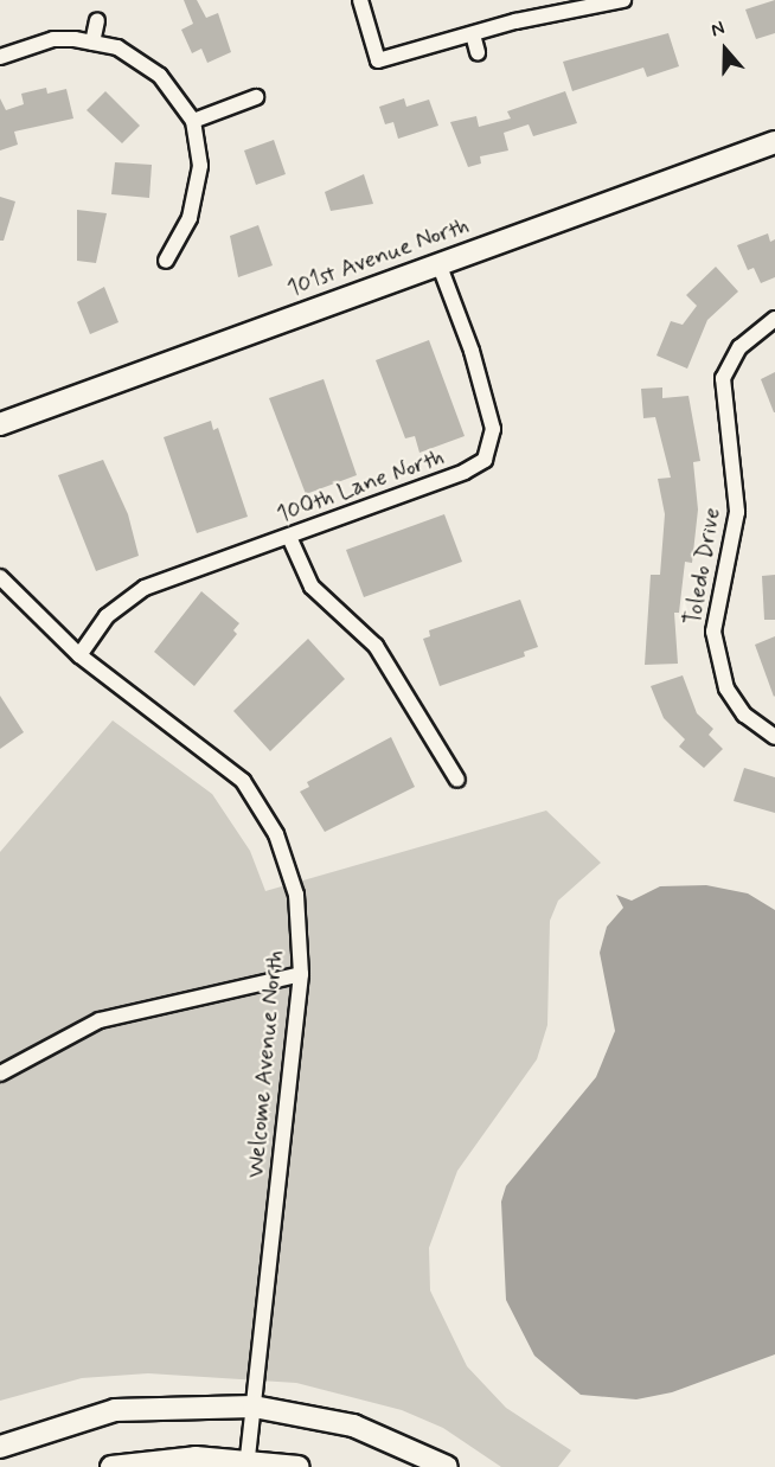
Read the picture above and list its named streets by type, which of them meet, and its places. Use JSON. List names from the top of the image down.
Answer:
{
  "streets": {
    "street": [
      "101st Avenue North",
      "100th Lane North",
      "Toledo Drive",
      "Welcome Avenue North"
    ]
  },
  "crossings": [
    ["101st Avenue North", "100th Lane North"],
    ["100th Lane North", "Welcome Avenue North"]
  ],
  "north": "top"
}
